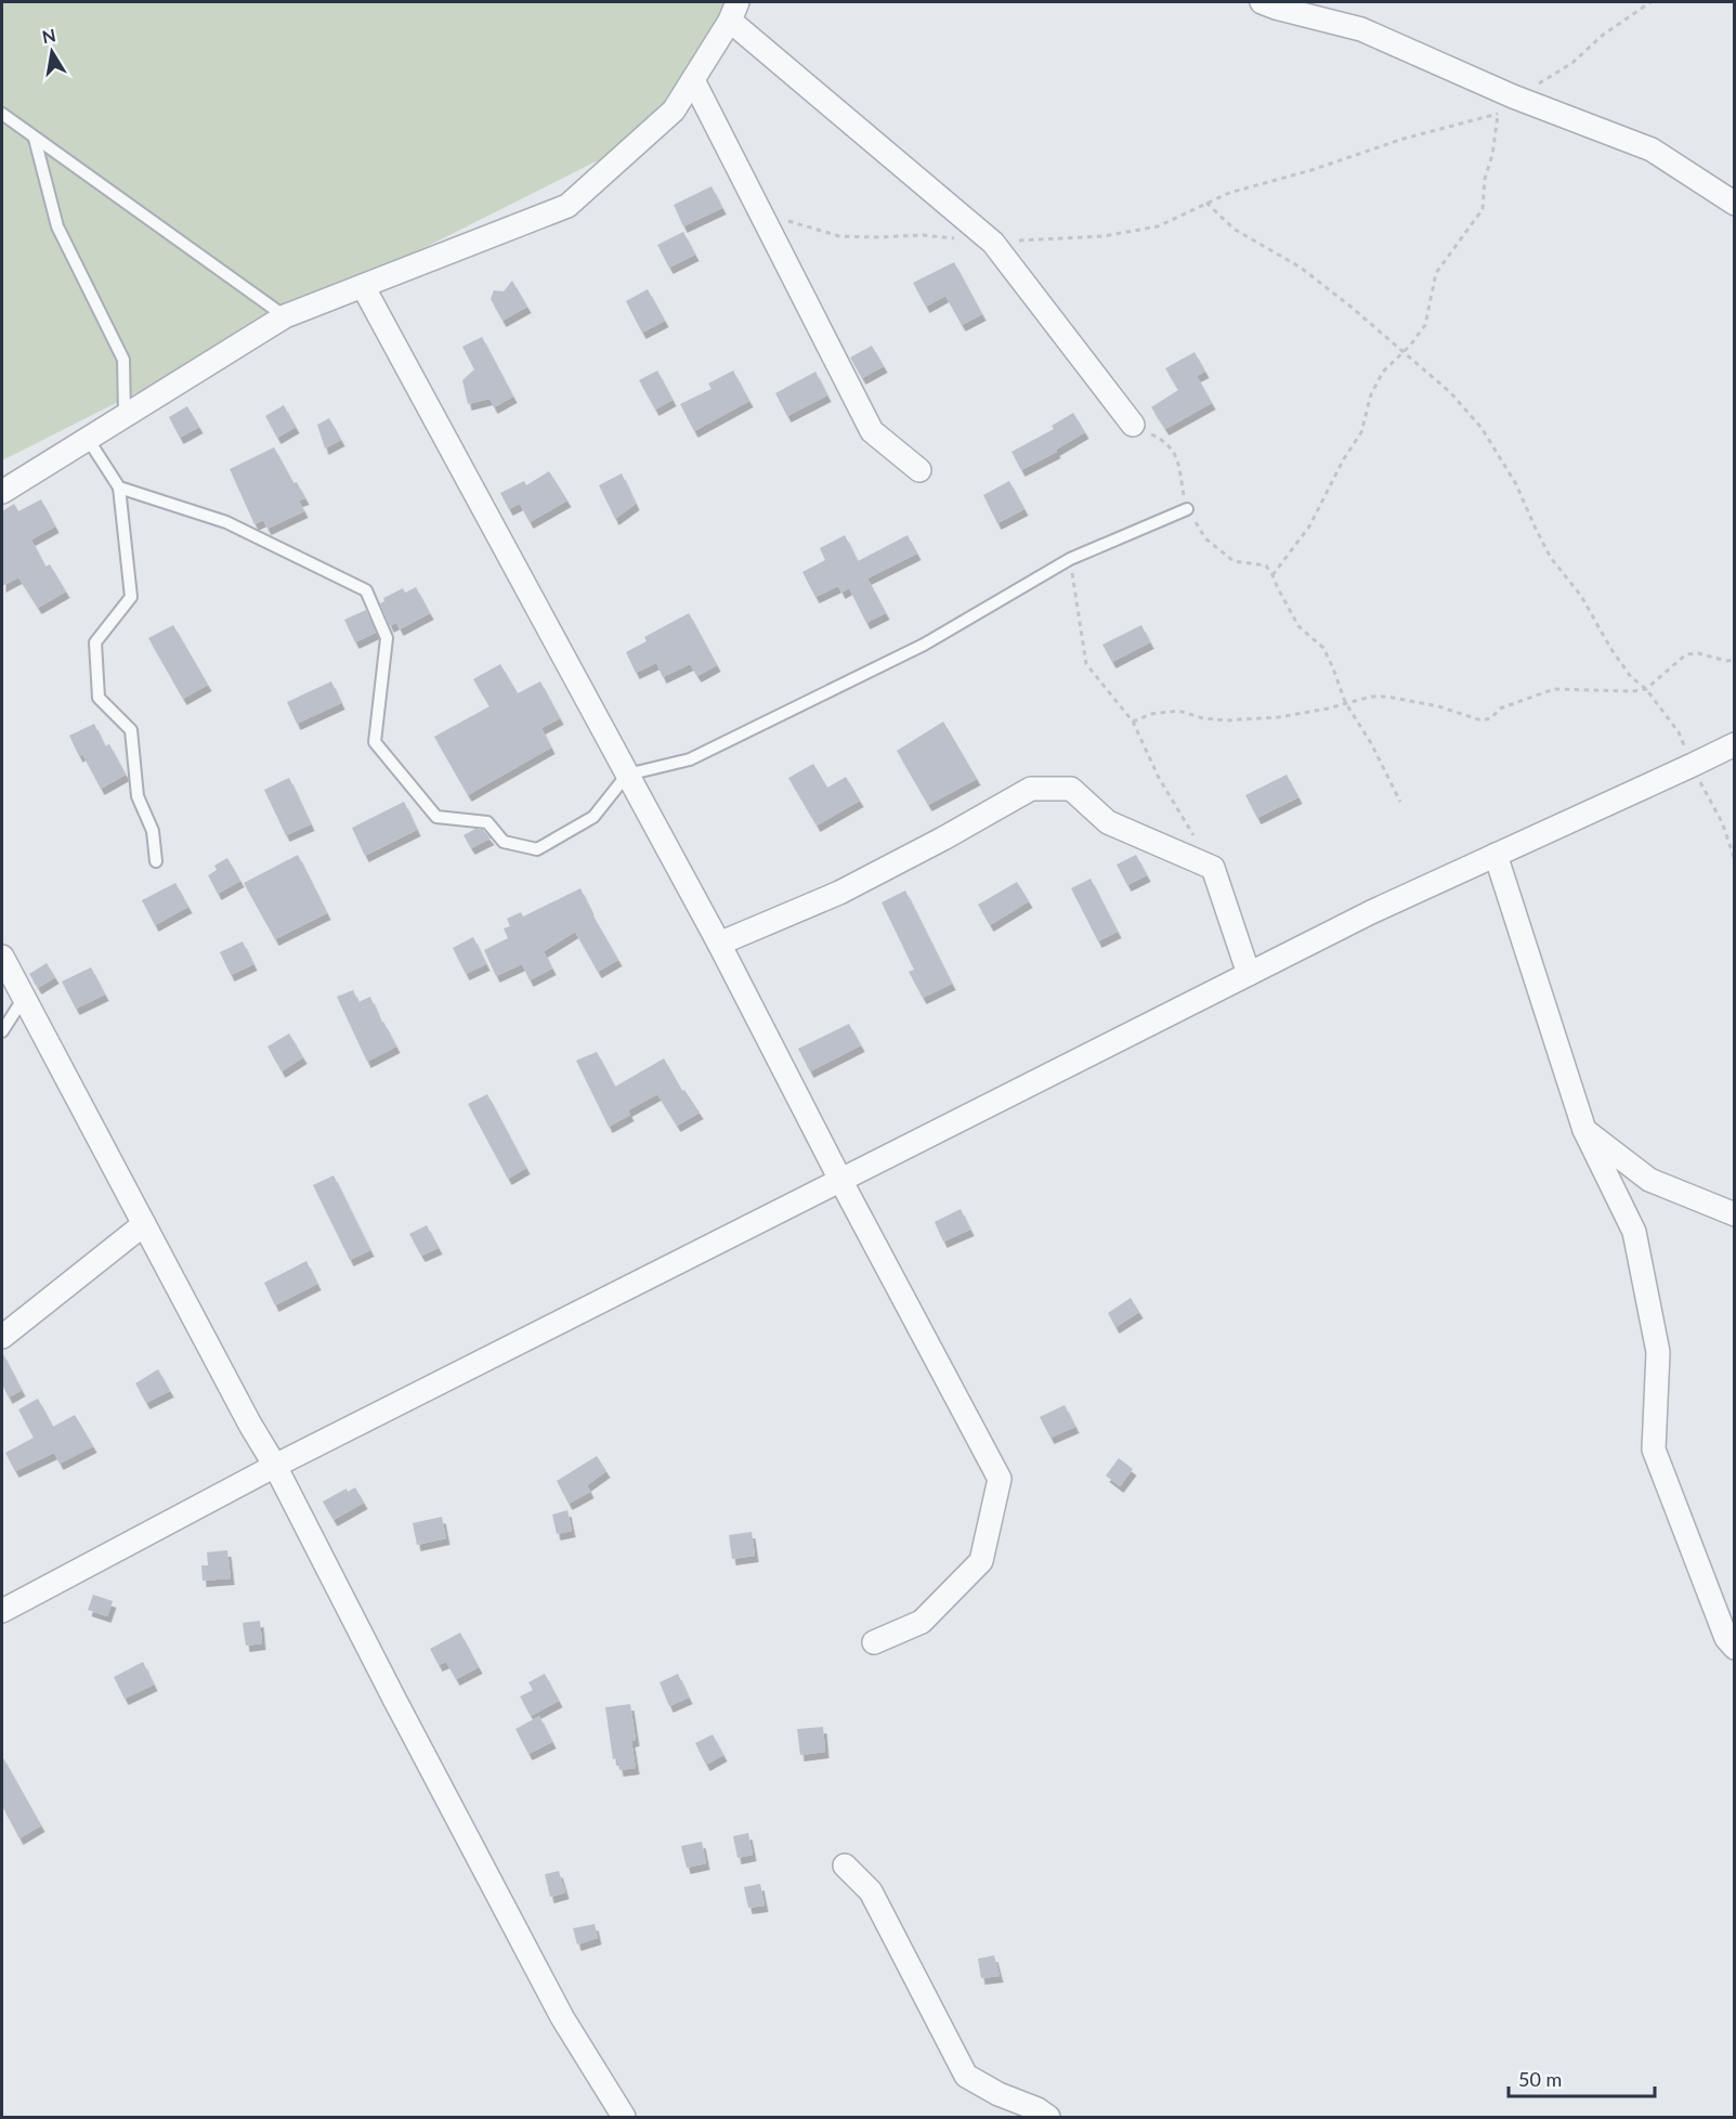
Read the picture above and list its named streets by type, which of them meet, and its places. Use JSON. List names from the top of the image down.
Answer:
{
  "scale_bar": "50 m",
  "north": "top"
}
